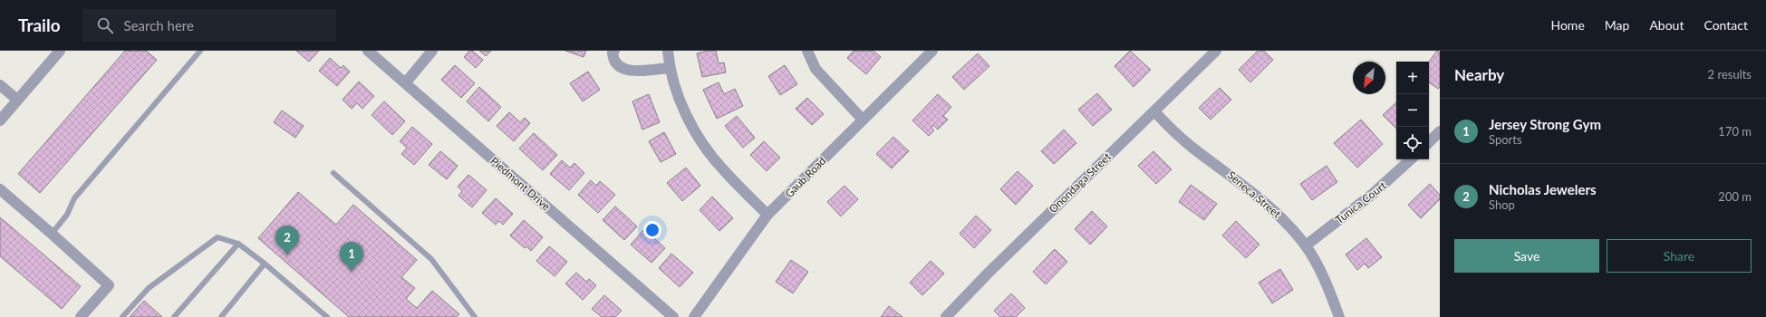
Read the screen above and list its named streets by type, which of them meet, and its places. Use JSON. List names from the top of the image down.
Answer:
{
  "streets": {
    "street": [
      "Gaub Road",
      "Onondaga Street",
      "Piedmont Drive",
      "Seneca Street",
      "Tunica Court"
    ]
  },
  "crossings": [
    ["Onondaga Street", "Seneca Street"],
    ["Seneca Street", "Tunica Court"]
  ],
  "north": "bottom left",
  "page": {
    "header": "Trailo",
    "search": "Search here",
    "nav": [
      "Home",
      "Map",
      "About",
      "Contact"
    ],
    "heading": ["Nearby", "2 results"],
    "map_buttons": ["+", "−"],
    "list": [
      {
        "mark": "1",
        "name": "Jersey Strong Gym",
        "note": "Sports",
        "value": "170 m"
      },
      {
        "mark": "2",
        "name": "Nicholas Jewelers",
        "note": "Shop",
        "value": "200 m"
      }
    ],
    "pins": ["2", "1"],
    "buttons": ["Save", "Share"]
  }
}
